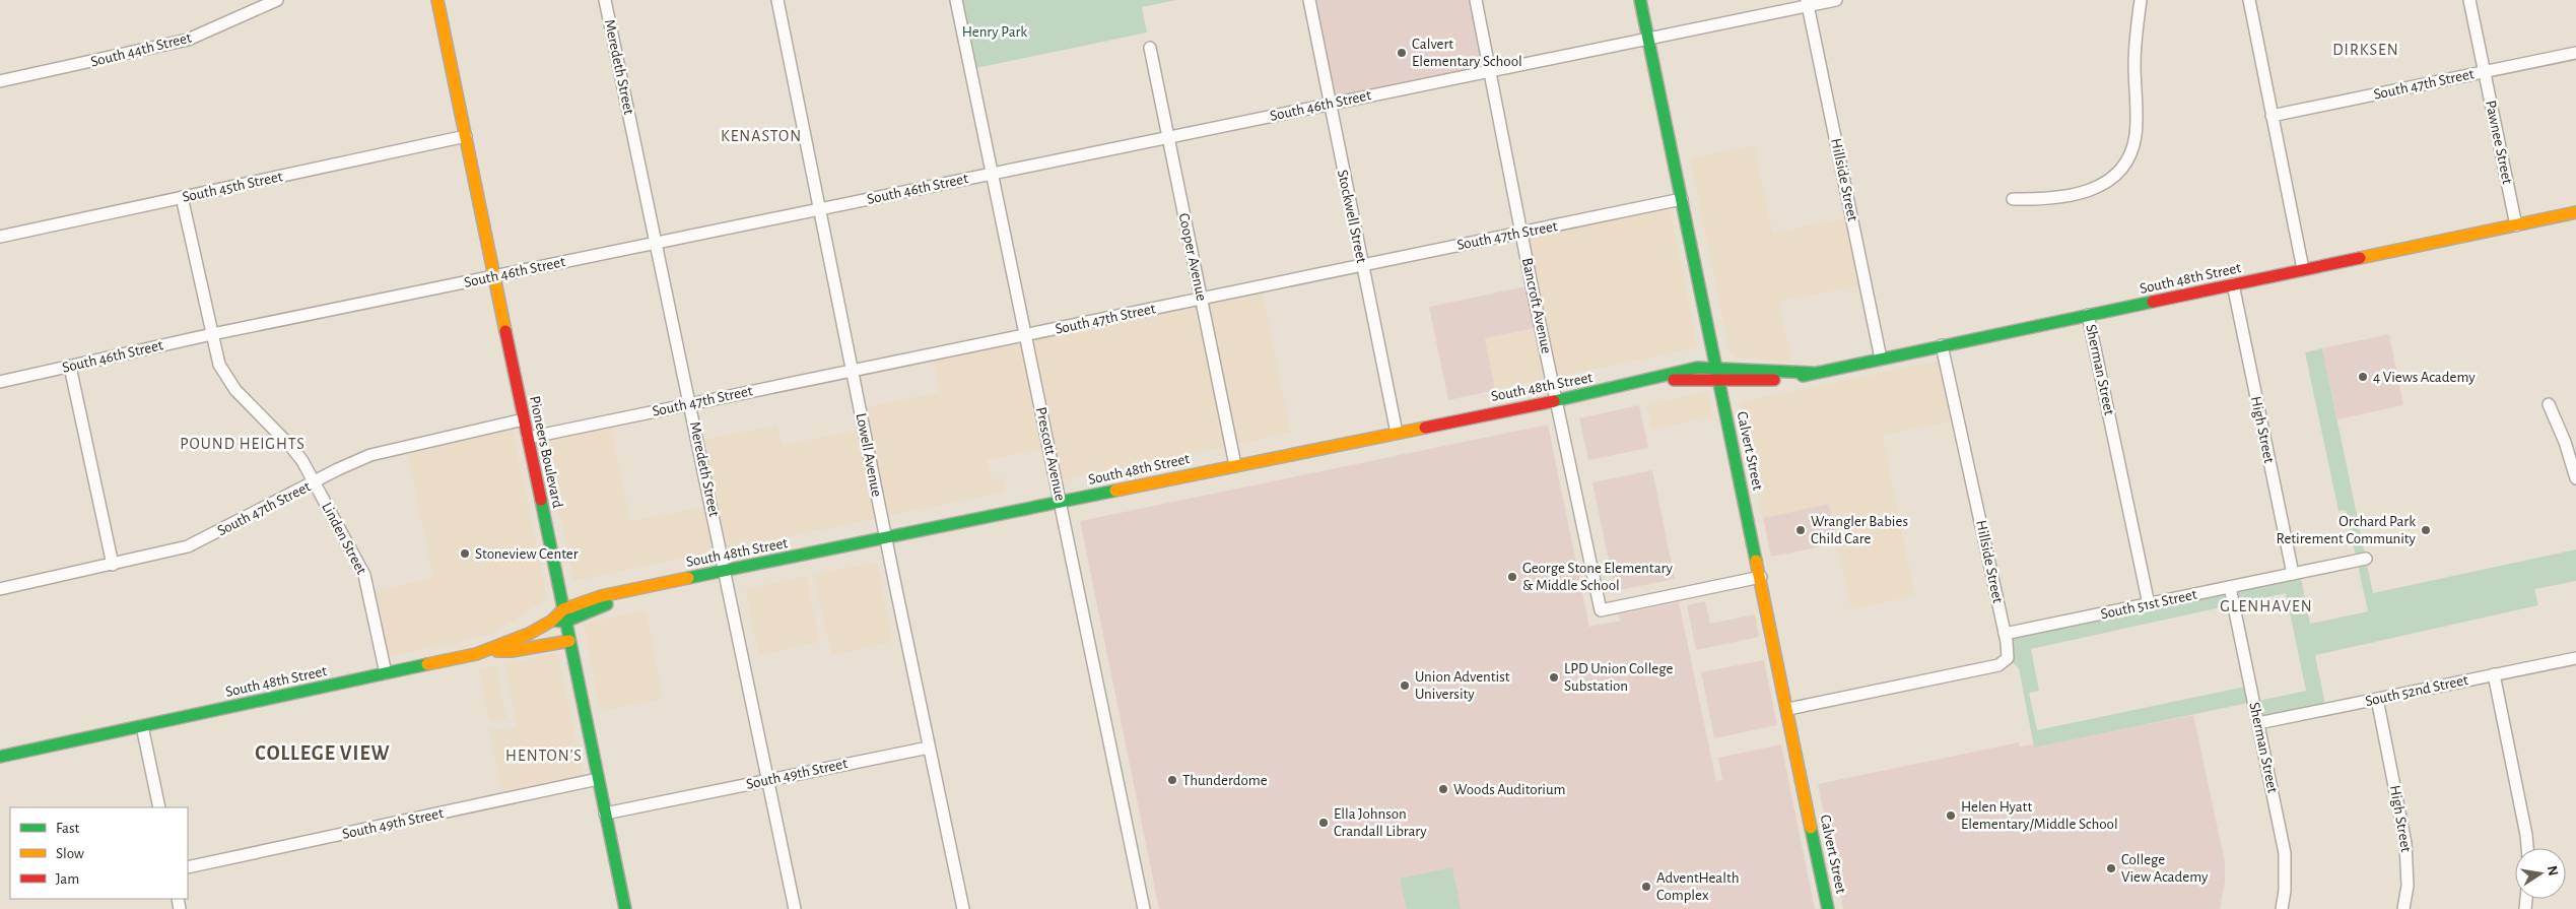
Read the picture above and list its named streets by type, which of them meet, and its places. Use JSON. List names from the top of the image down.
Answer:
{
  "streets": {
    "main road": ["South 48th Street", "Calvert Street", "Pioneers Boulevard"],
    "street": [
      "South 44th Street",
      "Meredeth Street",
      "South 47th Street",
      "South 46th Street",
      "Pawnee Street",
      "Hillside Street",
      "South 45th Street",
      "Stockwell Street",
      "Cooper Avenue",
      "Bancroft Avenue",
      "Sherman Street",
      "High Street",
      "Prescott Avenue",
      "Lowell Avenue",
      "Linden Street",
      "South 51st Street",
      "South 52nd Street",
      "South 49th Street"
    ]
  },
  "crossings": [
    ["Meredeth Street", "South 47th Street"],
    ["Meredeth Street", "South 46th Street"],
    ["Meredeth Street", "South 48th Street"],
    ["Meredeth Street", "South 49th Street"],
    ["South 47th Street", "Pawnee Street"],
    ["South 47th Street", "Stockwell Street"],
    ["South 47th Street", "Cooper Avenue"],
    ["South 47th Street", "Bancroft Avenue"],
    ["South 47th Street", "Calvert Street"],
    ["South 47th Street", "Pioneers Boulevard"],
    ["South 47th Street", "Prescott Avenue"],
    ["South 47th Street", "Lowell Avenue"],
    ["South 47th Street", "Linden Street"],
    ["South 46th Street", "Hillside Street"],
    ["South 46th Street", "Stockwell Street"],
    ["South 46th Street", "Cooper Avenue"],
    ["South 46th Street", "Bancroft Avenue"],
    ["South 46th Street", "Calvert Street"],
    ["South 46th Street", "Pioneers Boulevard"],
    ["South 46th Street", "Prescott Avenue"],
    ["South 46th Street", "Lowell Avenue"],
    ["South 46th Street", "Linden Street"],
    ["Pawnee Street", "South 48th Street"],
    ["Hillside Street", "South 48th Street"],
    ["Hillside Street", "Calvert Street"],
    ["Hillside Street", "South 51st Street"],
    ["South 45th Street", "Pioneers Boulevard"],
    ["South 45th Street", "Linden Street"],
    ["Stockwell Street", "South 48th Street"],
    ["Cooper Avenue", "South 48th Street"],
    ["South 48th Street", "Bancroft Avenue"],
    ["South 48th Street", "Sherman Street"],
    ["South 48th Street", "High Street"],
    ["South 48th Street", "Calvert Street"],
    ["South 48th Street", "Pioneers Boulevard"],
    ["South 48th Street", "Prescott Avenue"],
    ["South 48th Street", "Lowell Avenue"],
    ["South 48th Street", "Linden Street"],
    ["Bancroft Avenue", "Calvert Street"],
    ["Sherman Street", "South 51st Street"],
    ["Sherman Street", "South 52nd Street"],
    ["High Street", "South 51st Street"],
    ["High Street", "South 52nd Street"],
    ["Pioneers Boulevard", "South 49th Street"],
    ["Lowell Avenue", "South 49th Street"]
  ],
  "districts": [
    "DIRKSEN",
    "KENASTON",
    "POUND HEIGHTS",
    "GLENHAVEN",
    "COLLEGE VIEW",
    "HENTON'S"
  ],
  "parks": ["Henry Park"],
  "places": [
    "Calvert Elementary School",
    "4 Views Academy",
    "Wrangler Babies Child Care",
    "Orchard Park Retirement Community",
    "Stoneview Center",
    "George Stone Elementary & Middle School",
    "LPD Union College Substation",
    "Union Adventist University",
    "Thunderdome",
    "Woods Auditorium",
    "Helen Hyatt Elementary/Middle School",
    "Ella Johnson Crandall Library",
    "College View Academy",
    "AdventHealth Complex"
  ],
  "legend": ["Fast", "Slow", "Jam"],
  "north": "right"
}
